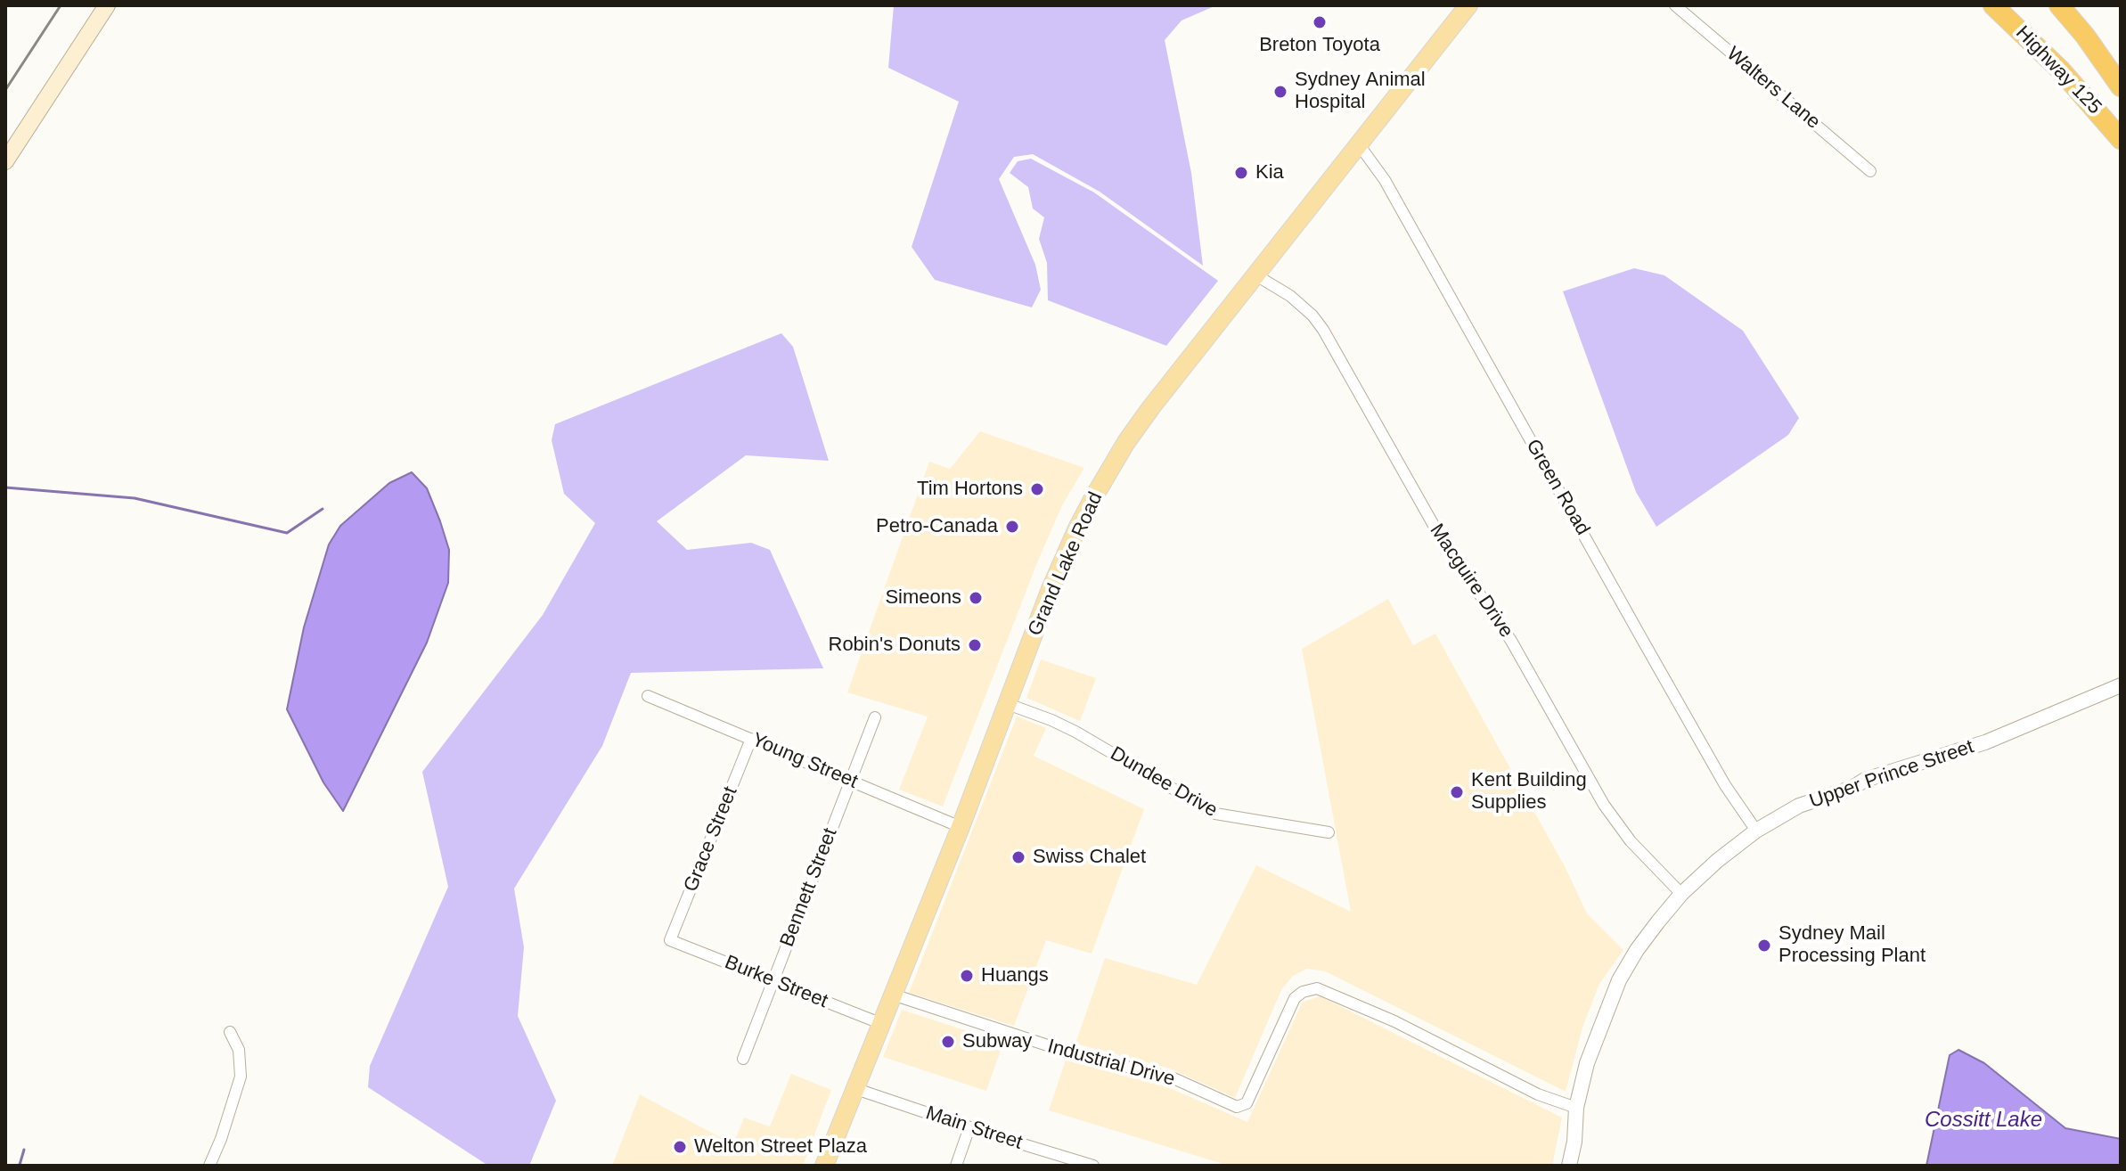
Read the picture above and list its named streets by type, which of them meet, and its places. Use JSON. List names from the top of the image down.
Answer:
{
  "streets": {
    "highway": ["Highway 125"],
    "main road": ["Grand Lake Road"],
    "street": [
      "Walters Lane",
      "Green Road",
      "Macguire Drive",
      "Young Street",
      "Upper Prince Street",
      "Dundee Drive",
      "Grace Street",
      "Bennett Street",
      "Burke Street",
      "Industrial Drive",
      "Main Street"
    ]
  },
  "crossings": [
    ["Green Road", "Grand Lake Road"],
    ["Green Road", "Upper Prince Street"],
    ["Grand Lake Road", "Macguire Drive"],
    ["Grand Lake Road", "Young Street"],
    ["Grand Lake Road", "Dundee Drive"],
    ["Grand Lake Road", "Burke Street"],
    ["Grand Lake Road", "Industrial Drive"],
    ["Grand Lake Road", "Main Street"],
    ["Macguire Drive", "Upper Prince Street"],
    ["Young Street", "Grace Street"],
    ["Young Street", "Bennett Street"],
    ["Upper Prince Street", "Industrial Drive"],
    ["Grace Street", "Burke Street"],
    ["Bennett Street", "Burke Street"]
  ],
  "water": ["Cossitt Lake"],
  "places": [
    "Breton Toyota",
    "Sydney Animal Hospital",
    "Kia",
    "Tim Hortons",
    "Petro-Canada",
    "Simeons",
    "Robin's Donuts",
    "Kent Building Supplies",
    "Swiss Chalet",
    "Sydney Mail Processing Plant",
    "Huangs",
    "Subway",
    "Welton Street Plaza"
  ]
}
